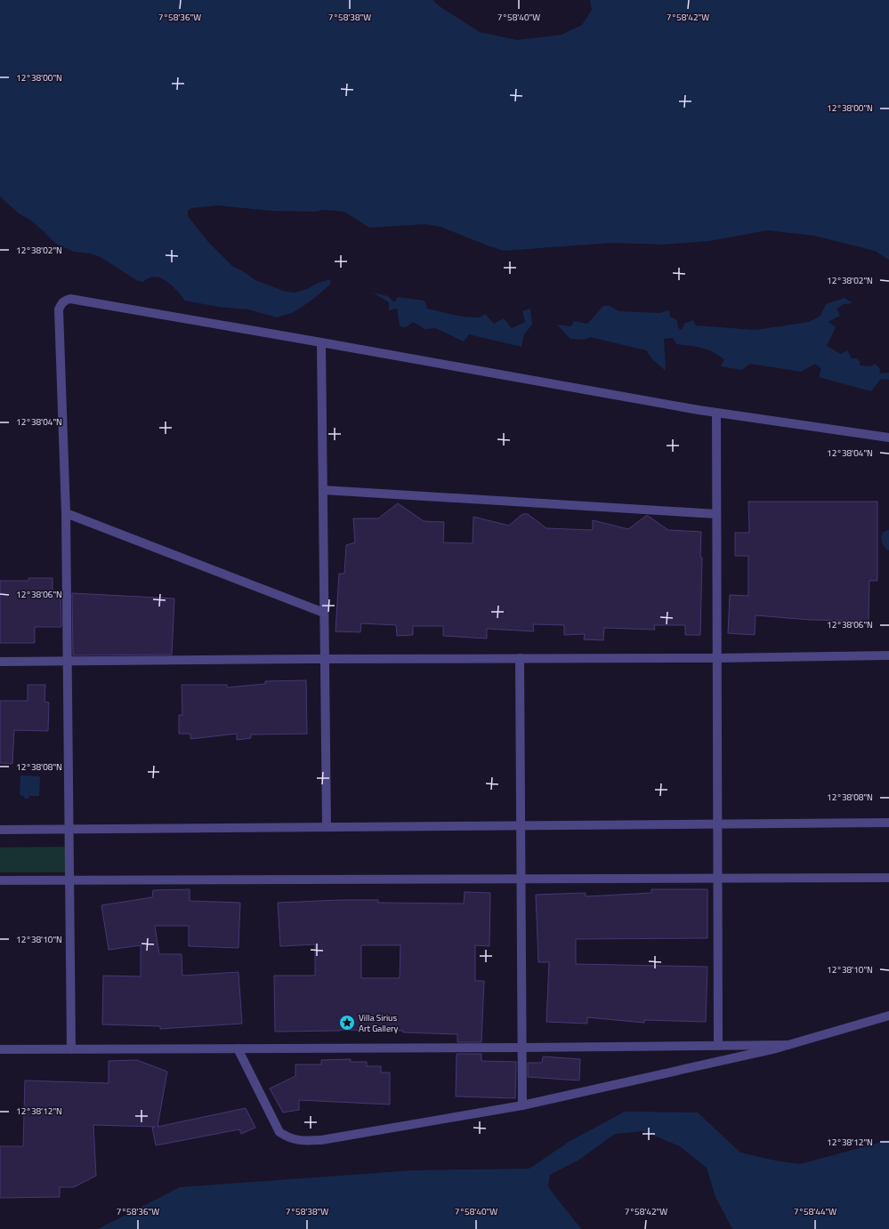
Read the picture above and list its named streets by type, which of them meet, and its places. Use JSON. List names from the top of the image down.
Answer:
{
  "places": {
    "place": ["Villa Sirius Art Gallery"]
  },
  "coordinates": [
    "7°58'36\"W",
    "7°58'38\"W",
    "7°58'40\"W",
    "7°58'42\"W",
    "12°38'00\"N",
    "12°38'02\"N",
    "12°38'04\"N",
    "12°38'06\"N",
    "12°38'08\"N",
    "12°38'10\"N",
    "12°38'12\"N",
    "7°58'44\"W"
  ]
}
